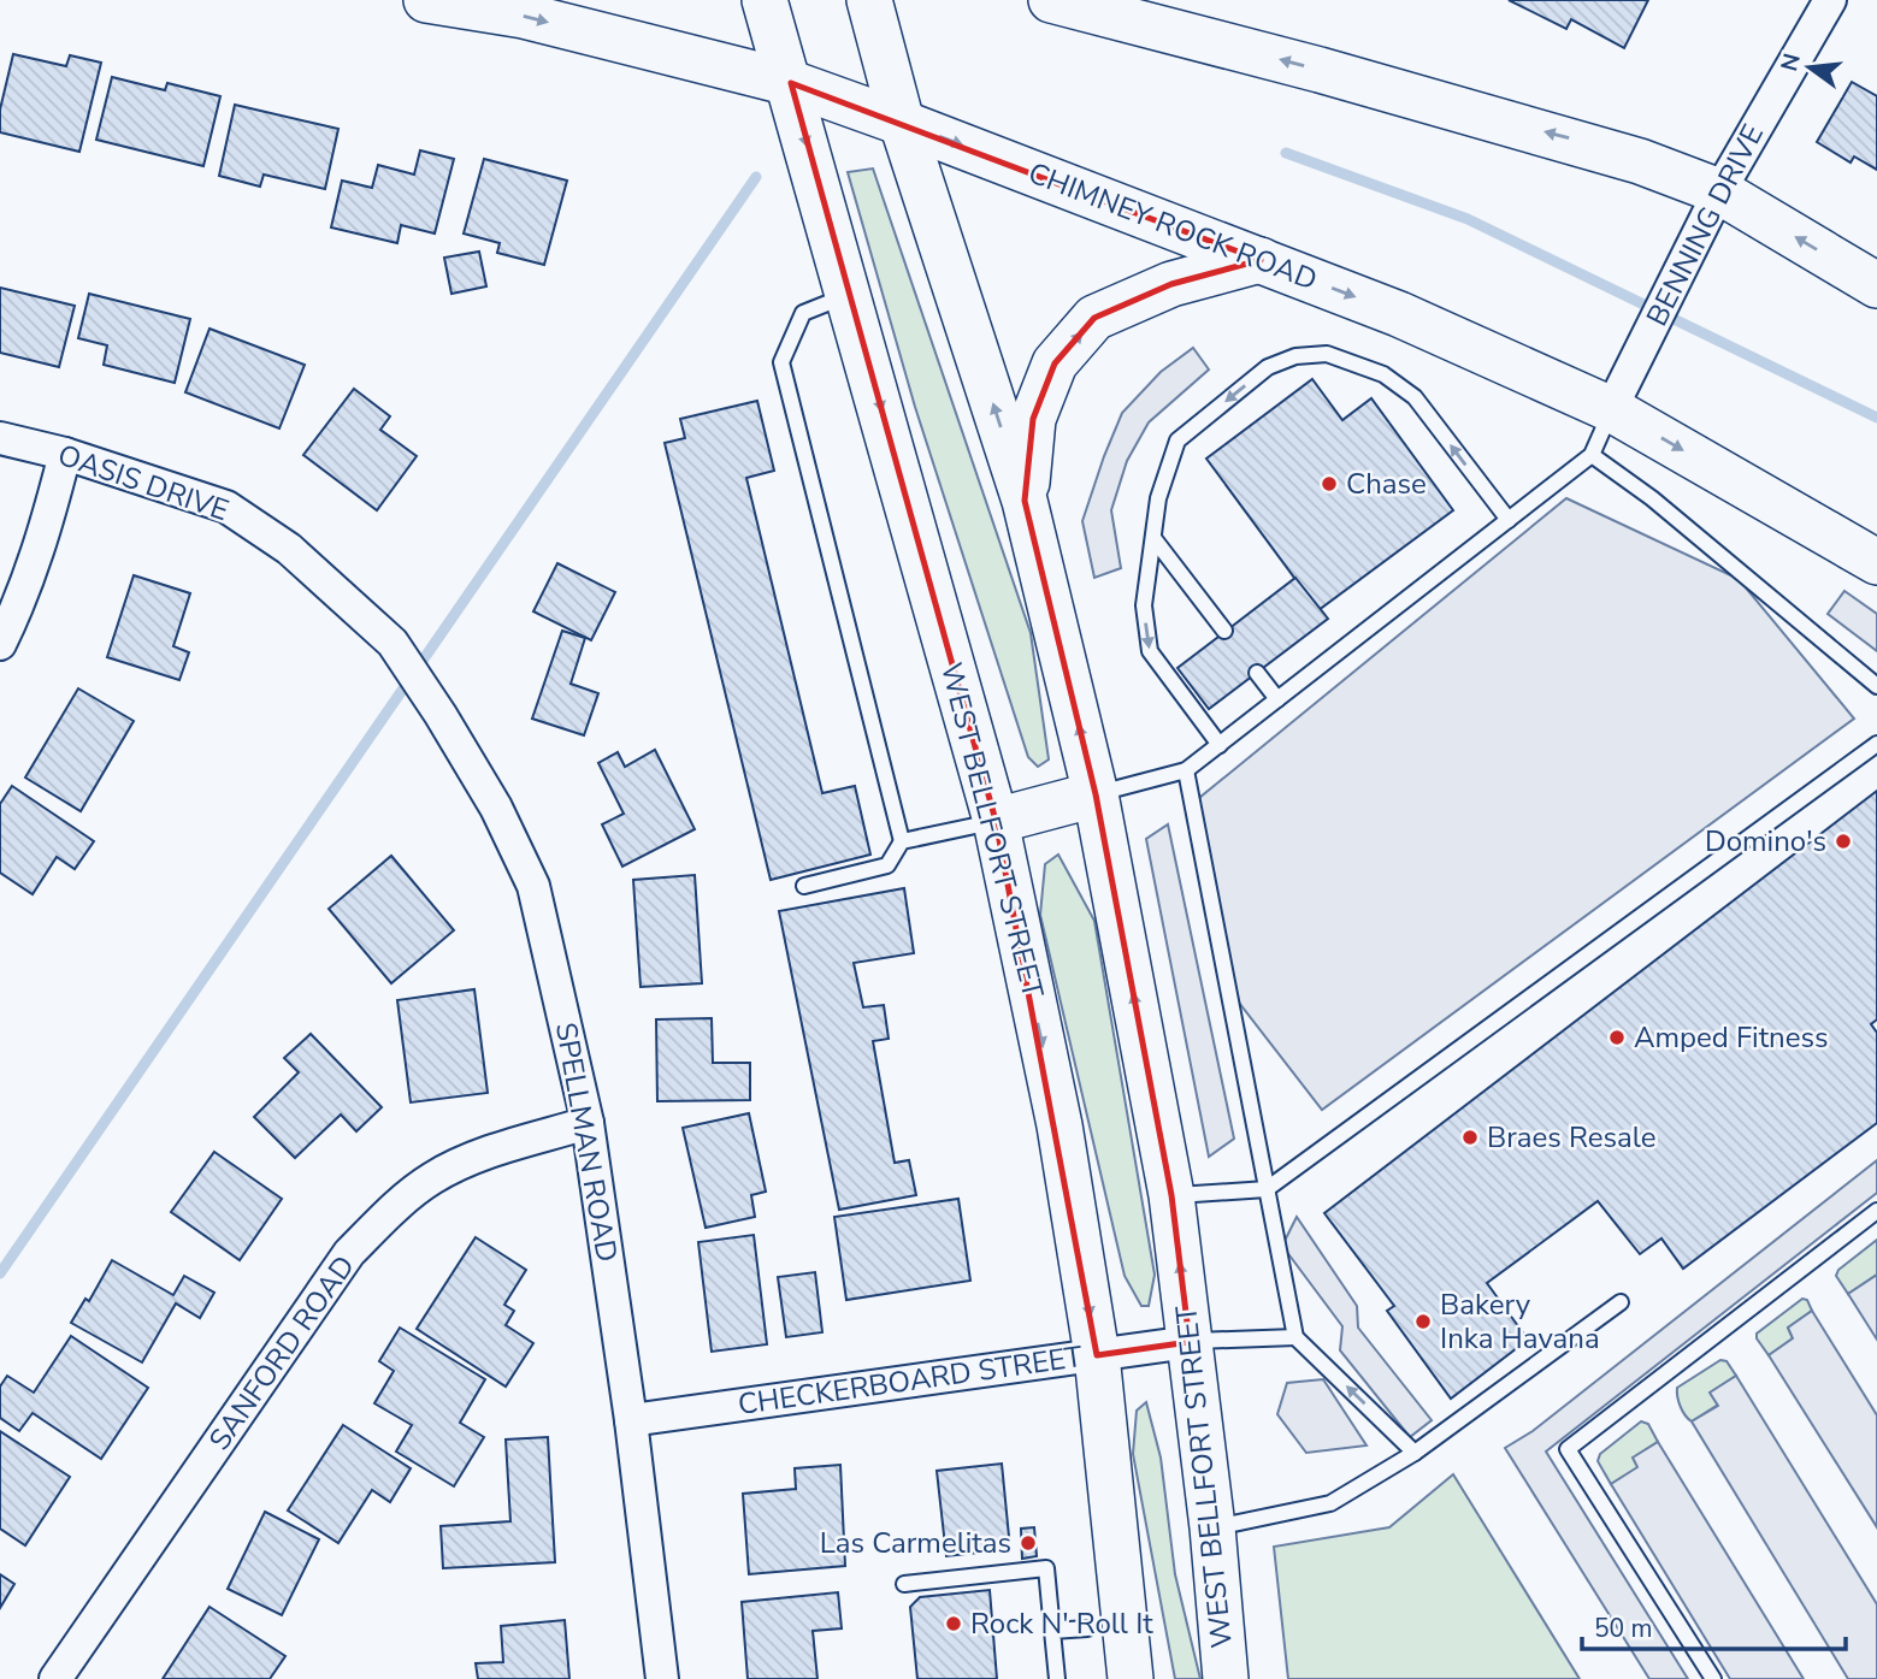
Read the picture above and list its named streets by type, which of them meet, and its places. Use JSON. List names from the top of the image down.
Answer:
{
  "streets": {
    "main road": ["CHIMNEY ROCK ROAD", "WEST BELLFORT STREET"],
    "street": [
      "BENNING DRIVE",
      "OASIS DRIVE",
      "SPELLMAN ROAD",
      "SANFORD ROAD",
      "CHECKERBOARD STREET"
    ]
  },
  "crossings": [
    ["BENNING DRIVE", "CHIMNEY ROCK ROAD"],
    ["CHIMNEY ROCK ROAD", "WEST BELLFORT STREET"],
    ["OASIS DRIVE", "SPELLMAN ROAD"],
    ["WEST BELLFORT STREET", "CHECKERBOARD STREET"],
    ["SPELLMAN ROAD", "SANFORD ROAD"],
    ["SPELLMAN ROAD", "CHECKERBOARD STREET"]
  ],
  "places": [
    "Chase",
    "Domino's",
    "Amped Fitness",
    "Braes Resale",
    "Bakery Inka Havana",
    "Las Carmelitas",
    "Rock N' Roll It"
  ],
  "scale_bar": "50 m",
  "north": "left"
}
